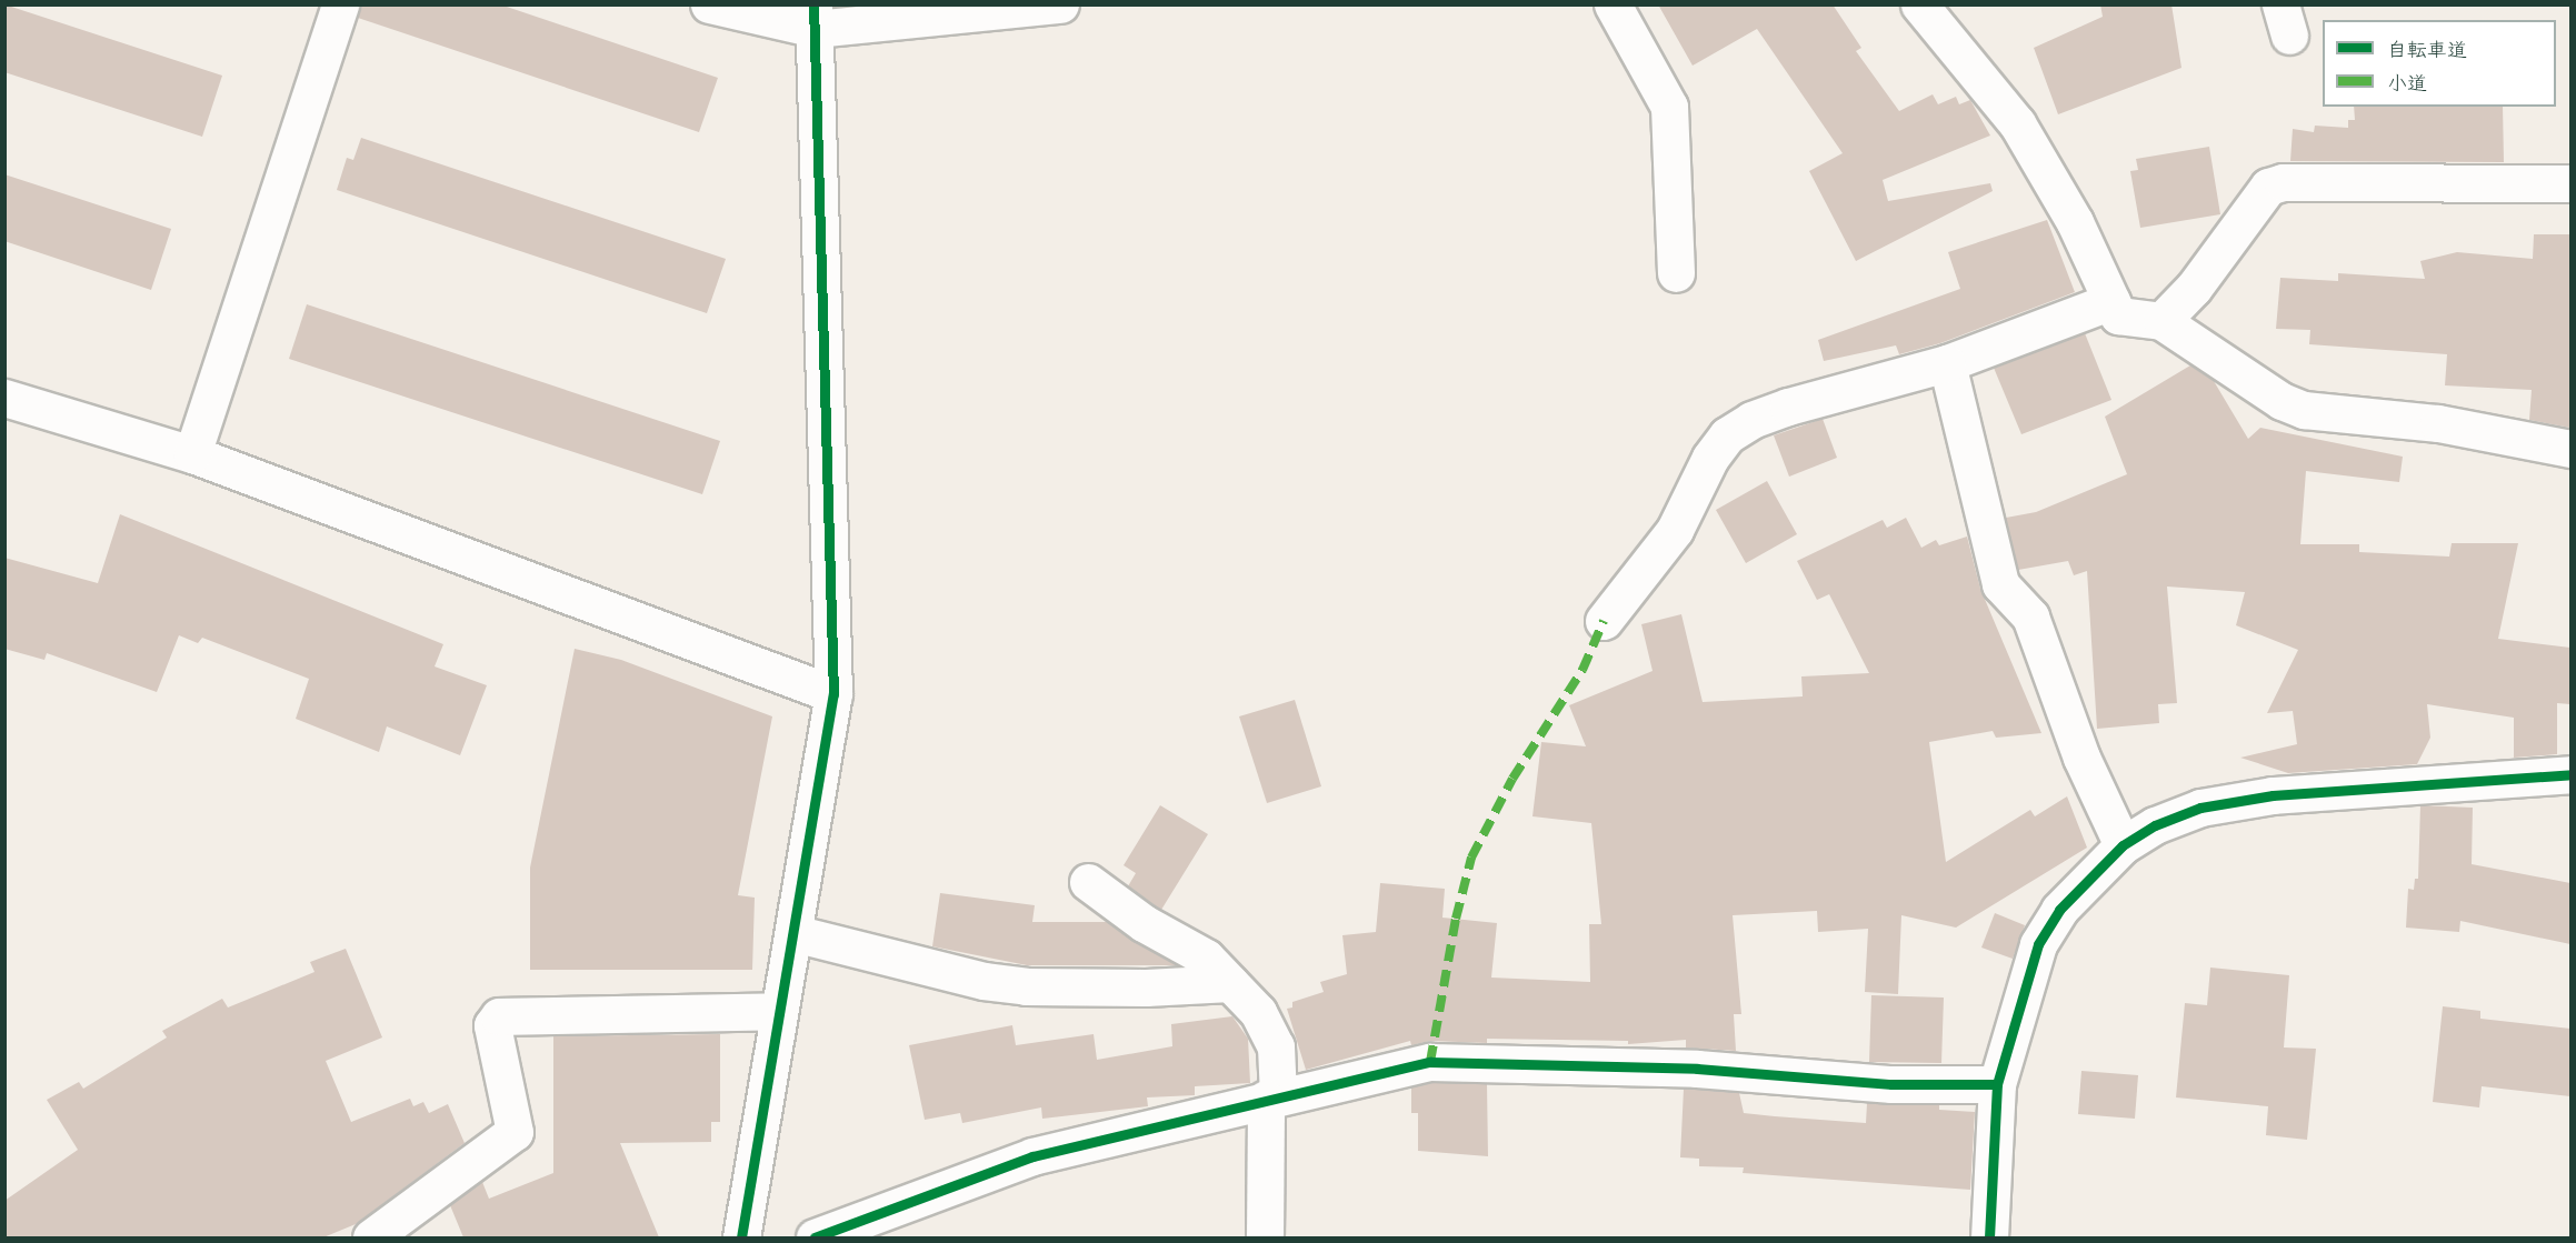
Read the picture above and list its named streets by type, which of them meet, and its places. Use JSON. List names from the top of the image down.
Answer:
{
  "legend": ["自転車道", "小道"]
}
